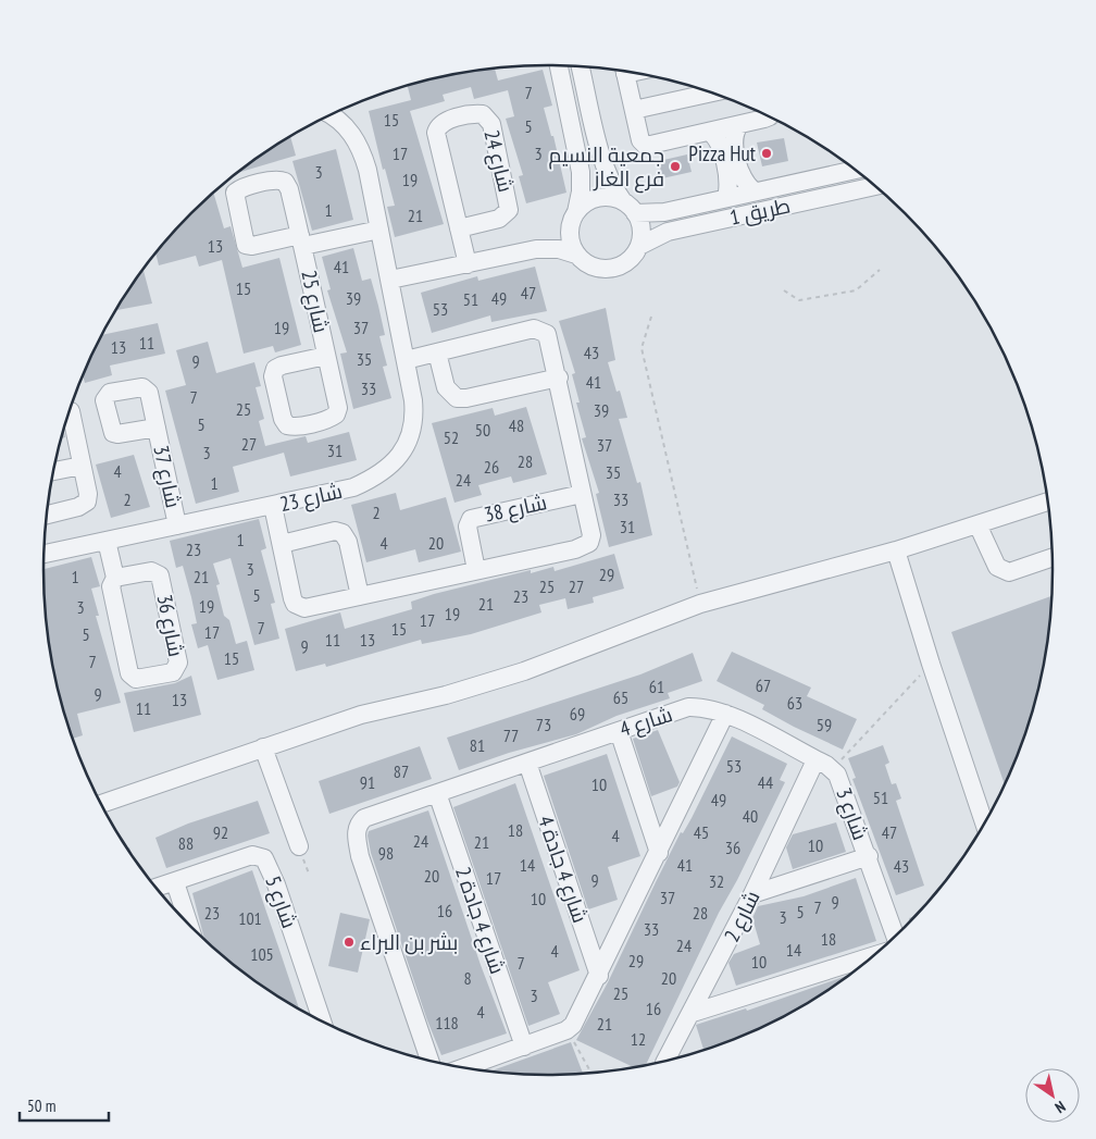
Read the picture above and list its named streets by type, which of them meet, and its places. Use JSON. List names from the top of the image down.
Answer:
{
  "streets": {
    "street": [
      "شارع 24",
      "طريق 1",
      "شارع 25",
      "شارع 37",
      "شارع 23",
      "شارع 38",
      "شارع 36",
      "شارع 4",
      "شارع 3",
      "شارع 4 جادة 4",
      "شارع 5",
      "شارع 2",
      "شارع 4 جادة 2"
    ]
  },
  "crossings": [
    ["شارع 25", "شارع 23"],
    ["شارع 37", "شارع 23"],
    ["شارع 23", "شارع 36"],
    ["شارع 4", "شارع 3"],
    ["شارع 4", "شارع 4 جادة 4"],
    ["شارع 4", "شارع 4 جادة 2"],
    ["شارع 3", "شارع 2"]
  ],
  "places": ["Pizza Hut", "جمعية النسيم فرع الغاز", "بشر بن البراء"],
  "house_numbers": [
    "7",
    "15",
    "5",
    "17",
    "3",
    "3",
    "19",
    "1",
    "21",
    "13",
    "41",
    "15",
    "47",
    "39",
    "49",
    "51",
    "53",
    "19",
    "37",
    "11",
    "13",
    "43",
    "35",
    "9",
    "41",
    "33",
    "7",
    "25",
    "39",
    "5",
    "48",
    "50",
    "52",
    "27",
    "37",
    "31",
    "3",
    "28",
    "26",
    "4",
    "35",
    "24",
    "1",
    "2",
    "33",
    "2",
    "31",
    "1",
    "4",
    "20",
    "23",
    "3",
    "29",
    "1",
    "21",
    "25",
    "27",
    "5",
    "23",
    "21",
    "19",
    "3",
    "19",
    "17",
    "7",
    "15",
    "17",
    "5",
    "11",
    "13",
    "9",
    "15",
    "7",
    "67",
    "61",
    "9",
    "65",
    "13",
    "63",
    "11",
    "69",
    "73",
    "59",
    "77",
    "81",
    "53",
    "87",
    "91",
    "44",
    "10",
    "51",
    "49",
    "40",
    "18",
    "92",
    "45",
    "47",
    "4",
    "24",
    "21",
    "88",
    "10",
    "36",
    "98",
    "14",
    "41",
    "43",
    "20",
    "17",
    "9",
    "32",
    "37",
    "10",
    "9",
    "7",
    "16",
    "5",
    "23",
    "28",
    "3",
    "101",
    "33",
    "18",
    "24",
    "14",
    "4",
    "105",
    "29",
    "10",
    "7",
    "8",
    "20",
    "25",
    "3",
    "16",
    "4",
    "118",
    "21",
    "12"
  ],
  "scale_bar": "50 m",
  "north": "bottom right"
}
